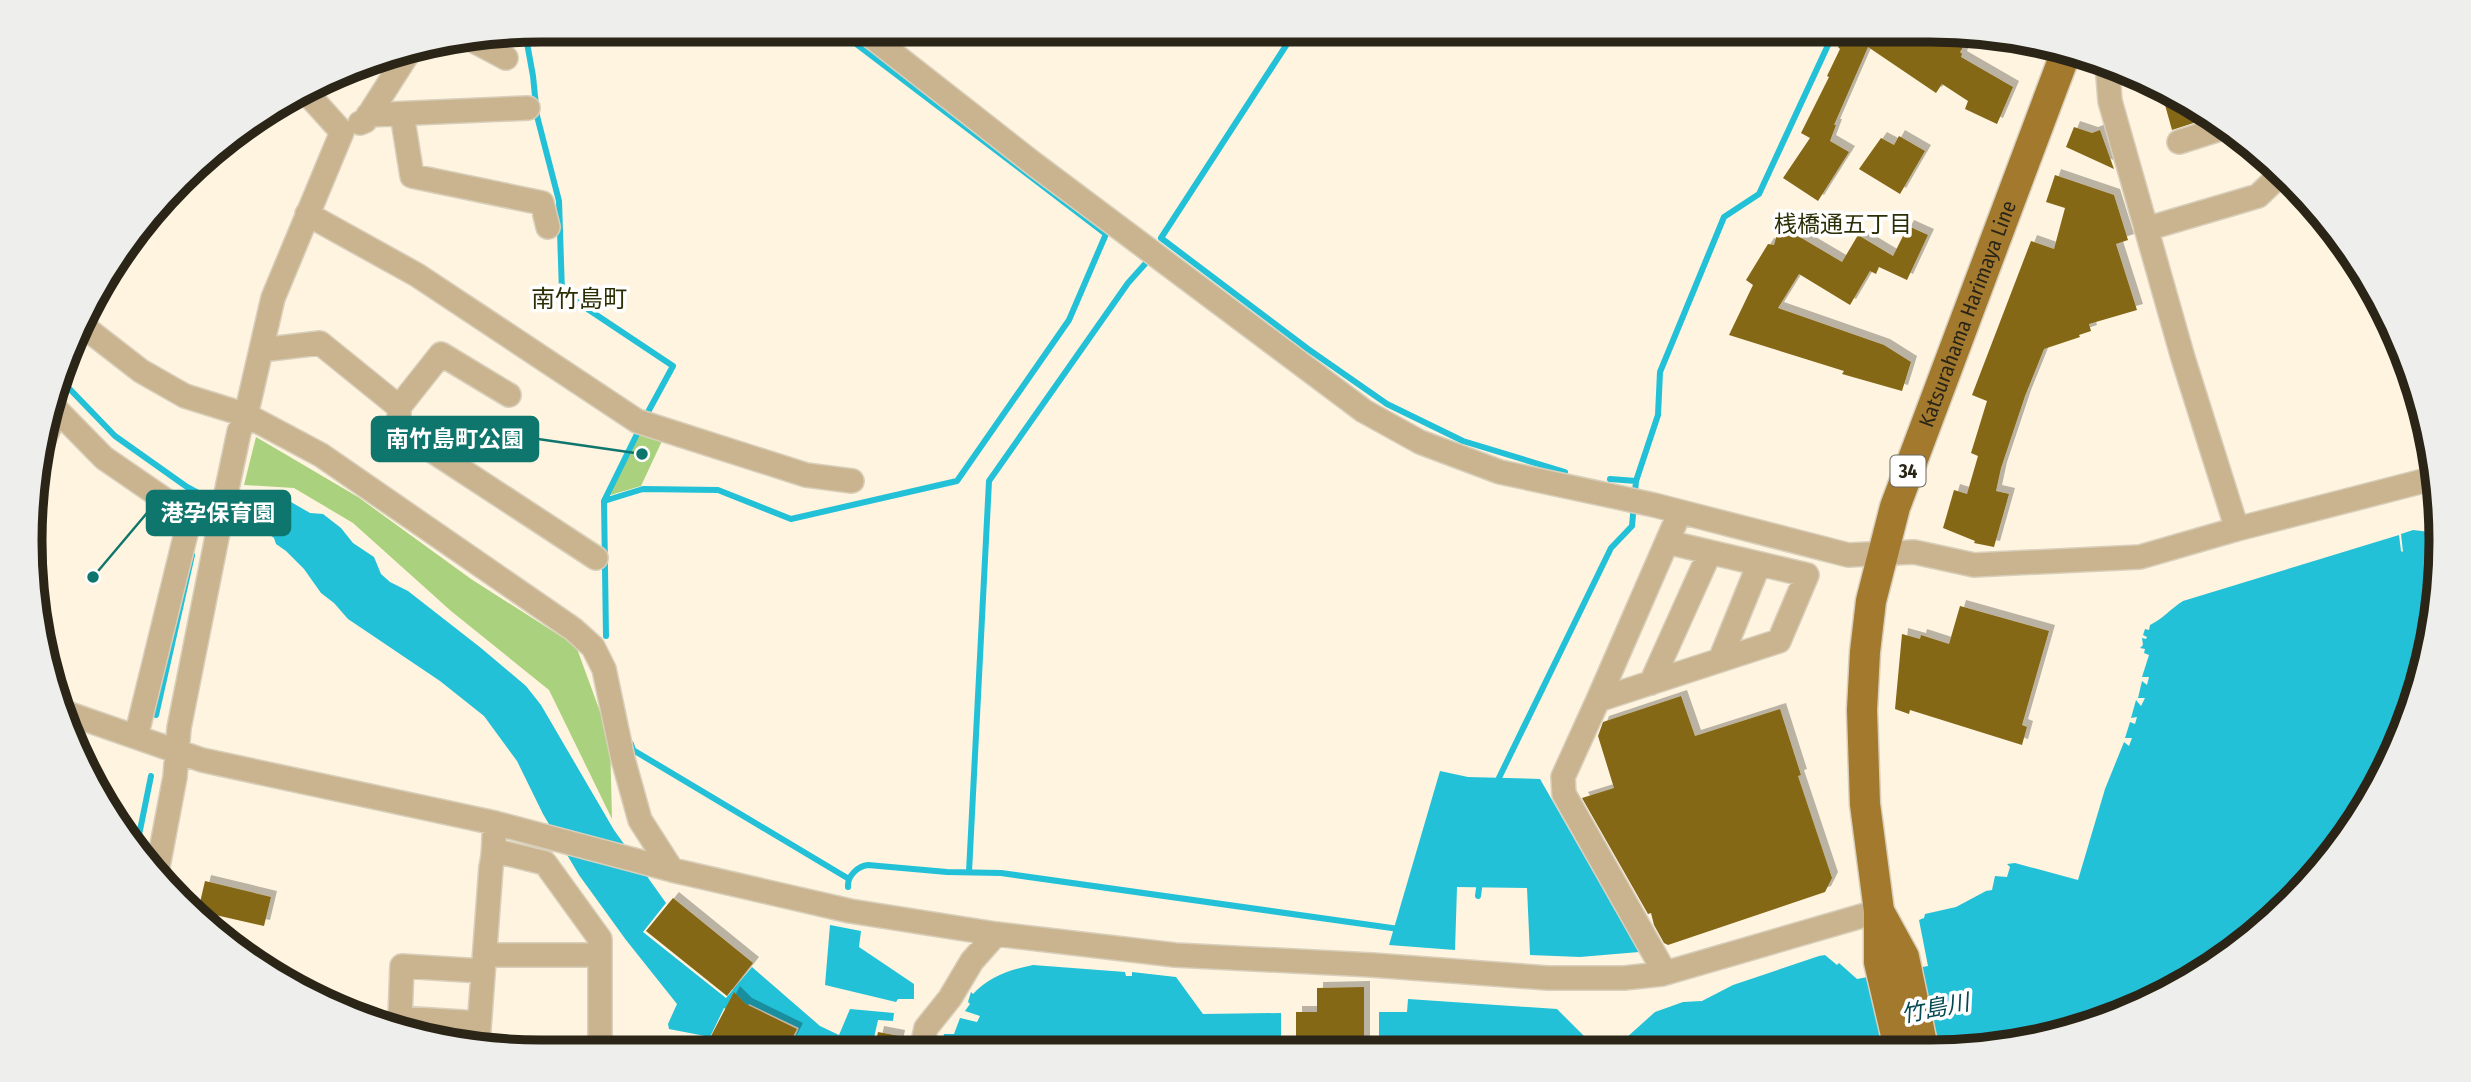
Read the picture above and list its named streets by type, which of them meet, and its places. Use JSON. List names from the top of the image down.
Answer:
{
  "streets": {
    "main road": ["Katsurahama Harimaya Line", "34"]
  },
  "districts": ["桟橋通五丁目", "南竹島町"],
  "water": ["竹島川"],
  "places": ["南竹島町公園", "港孕保育園"]
}
